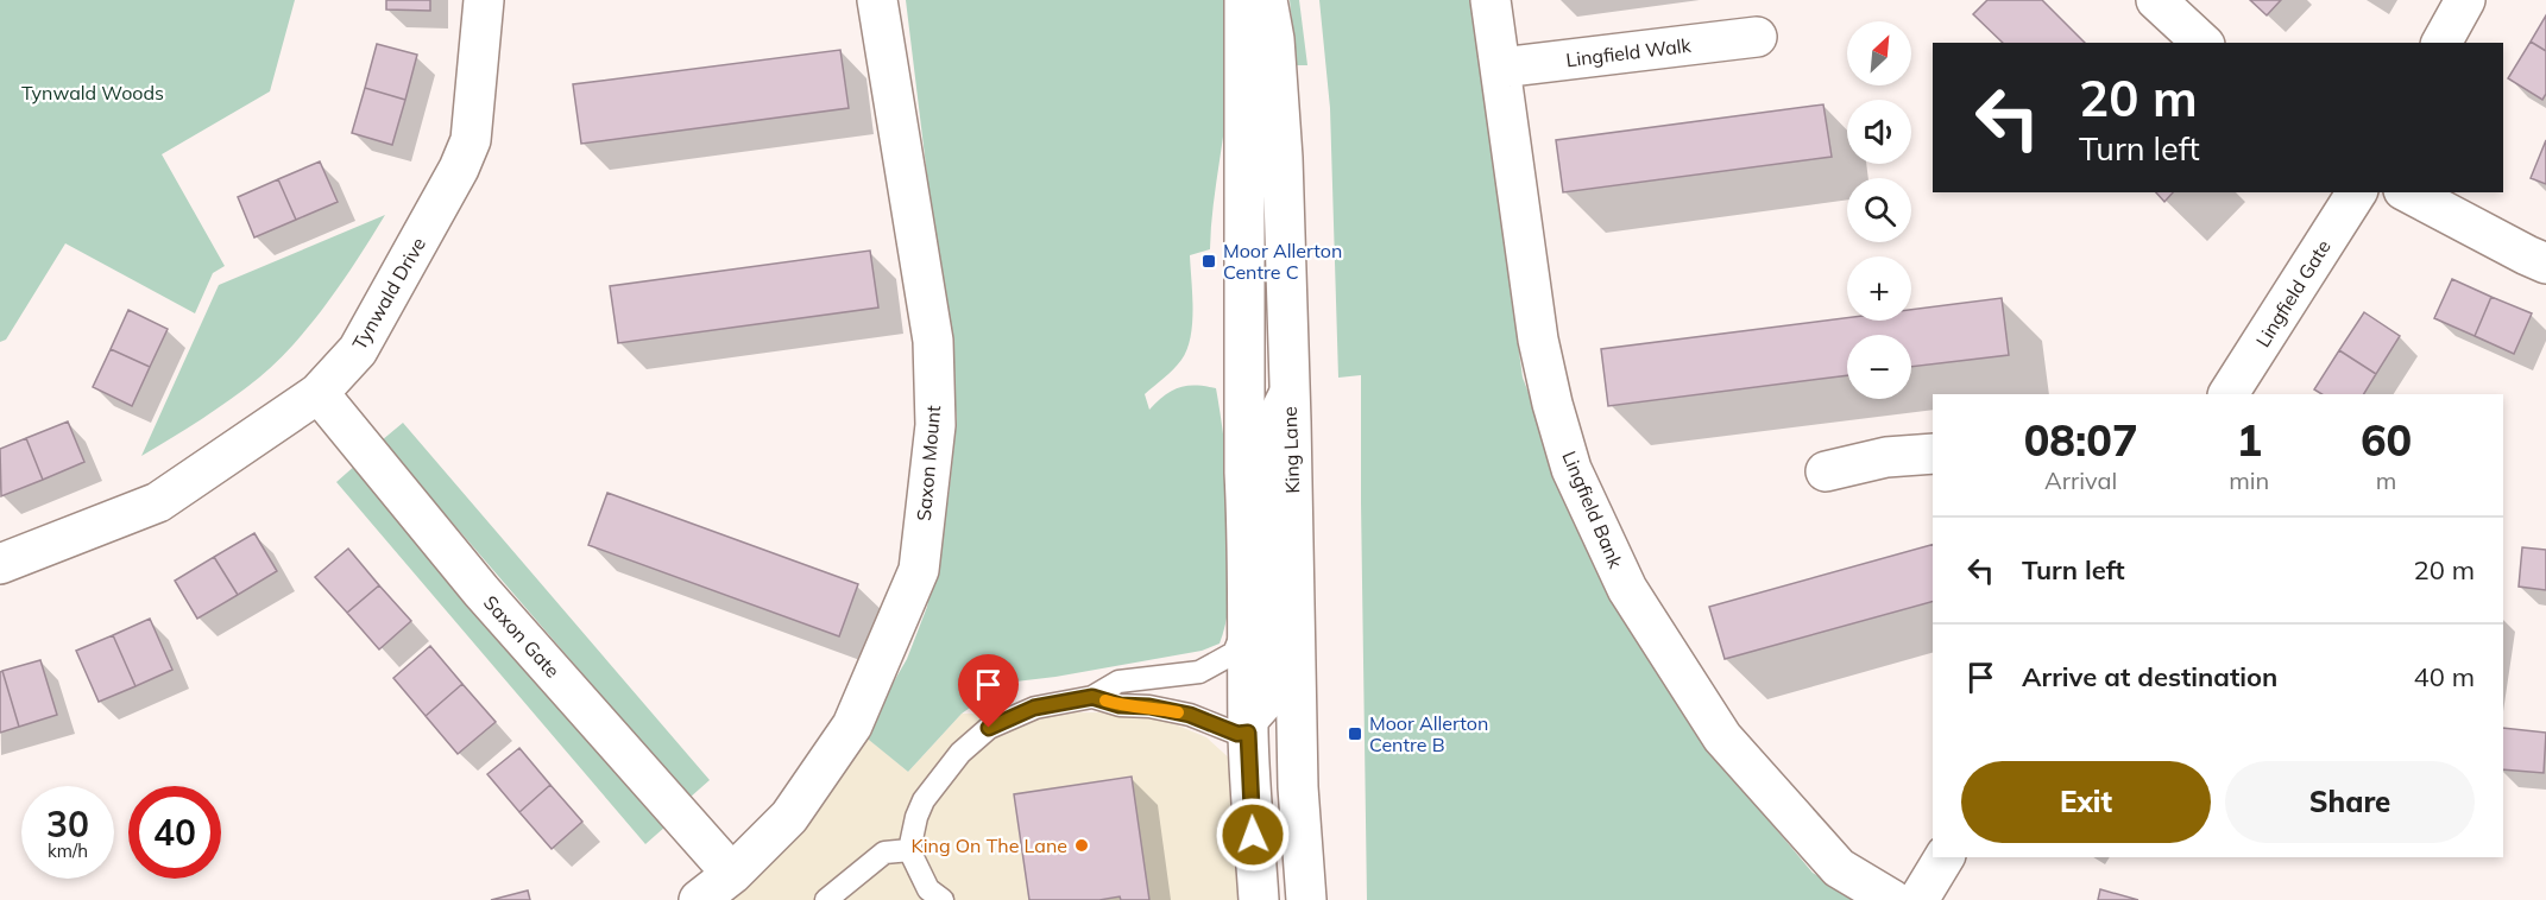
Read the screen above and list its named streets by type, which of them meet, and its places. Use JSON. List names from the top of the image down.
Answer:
{
  "streets": {
    "street": [
      "Lingfield Walk",
      "Tynwald Drive",
      "Lingfield Gate",
      "King Lane",
      "Saxon Mount",
      "Lingfield Bank",
      "Saxon Gate"
    ]
  },
  "crossings": [
    ["Lingfield Walk", "Lingfield Bank"],
    ["Tynwald Drive", "Saxon Gate"],
    ["Saxon Mount", "Saxon Gate"]
  ],
  "parks": ["Tynwald Woods"],
  "places": {
    "transit": ["Moor Allerton Centre C", "Moor Allerton Centre B"],
    "other": ["King On The Lane"]
  },
  "north": "top right",
  "page": {
    "map_buttons": ["+", "−"],
    "turn": ["20 m", "Turn left"],
    "eta": [
      "08:07",
      "Arrival",
      "1",
      "min",
      "60",
      "m"
    ],
    "list": [
      {
        "name": "Turn left",
        "value": "20 m"
      },
      {
        "name": "Arrive at destination",
        "value": "40 m"
      }
    ],
    "buttons": ["Exit", "Share"],
    "speed": "30 km/h",
    "limit": "40"
  }
}
